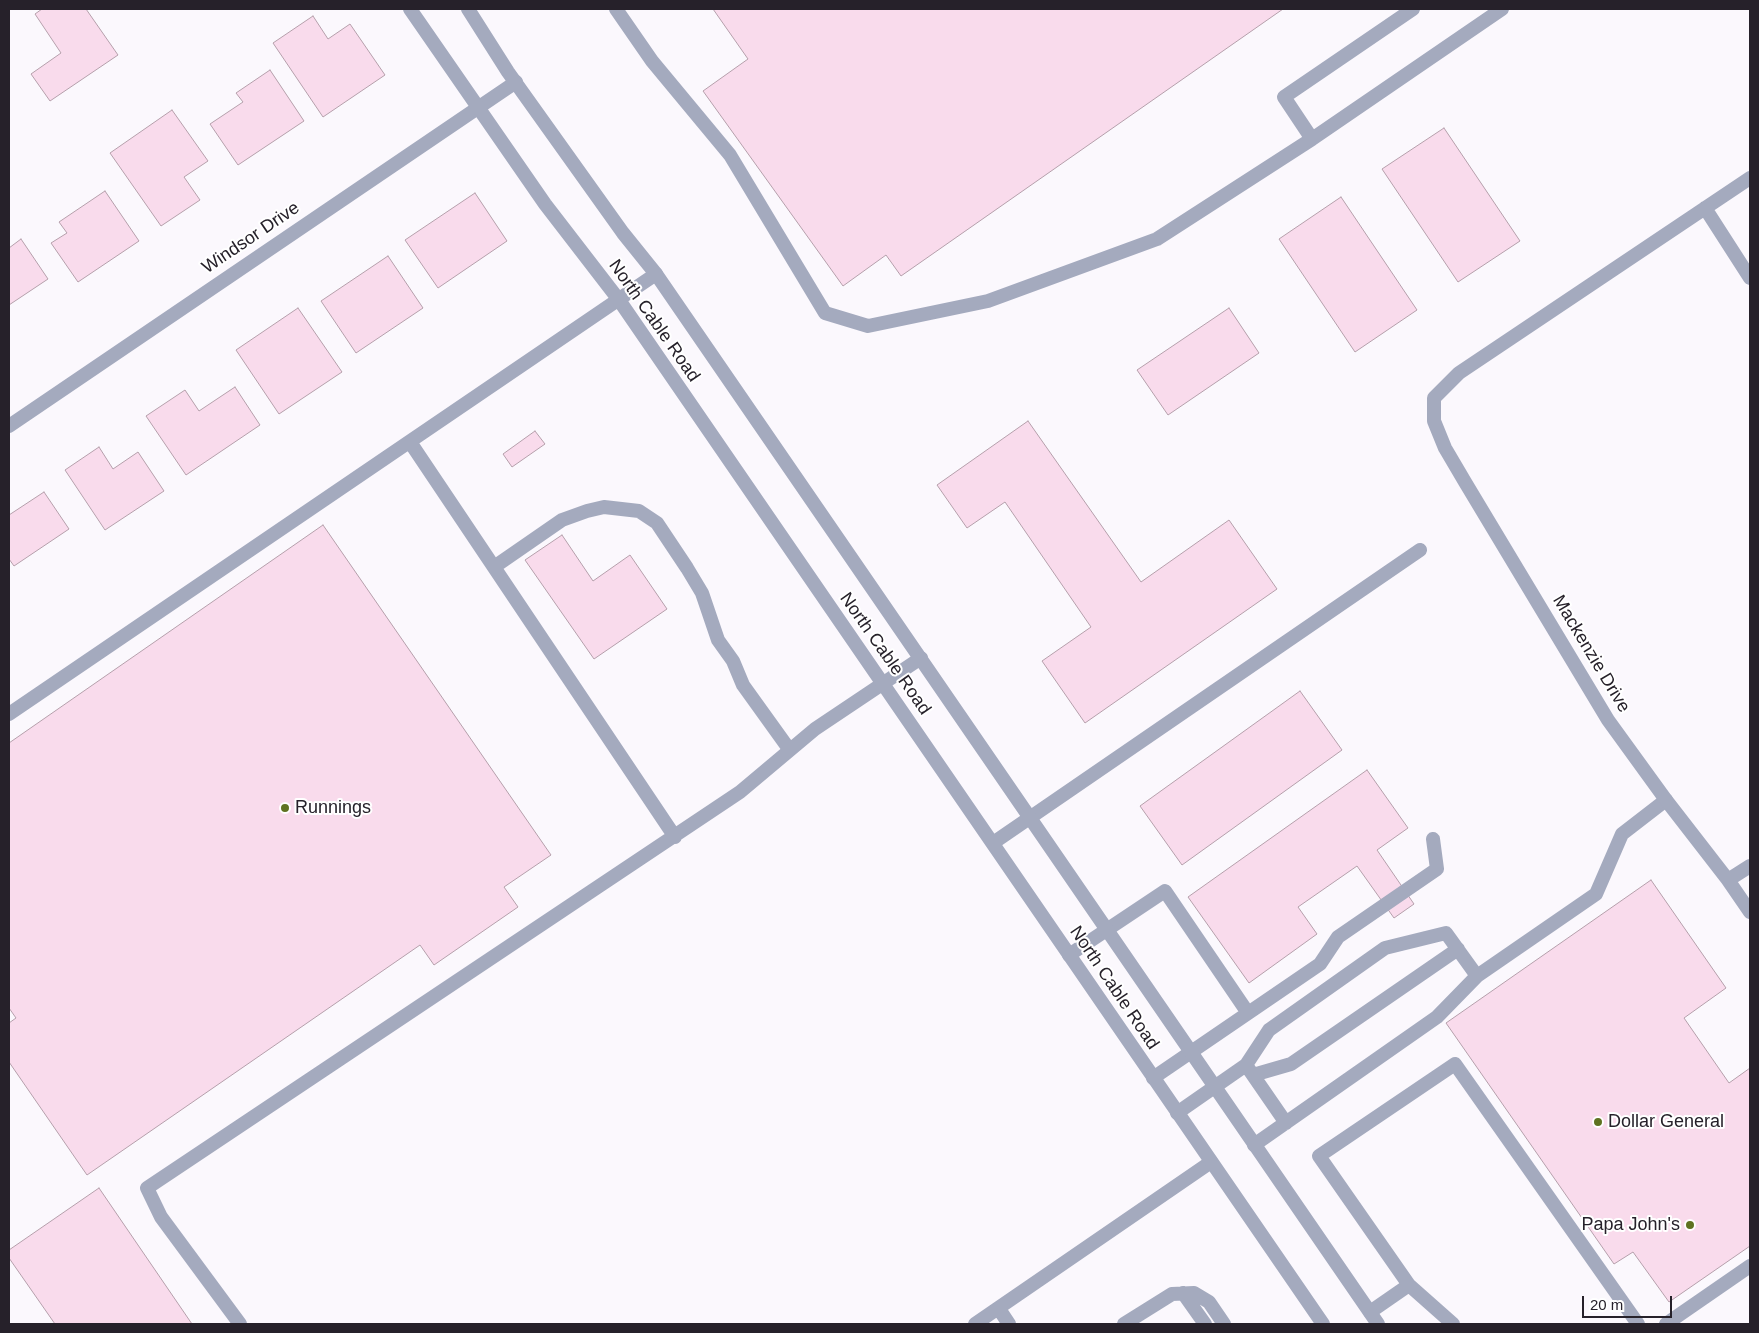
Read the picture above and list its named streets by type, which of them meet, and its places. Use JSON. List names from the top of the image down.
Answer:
{
  "streets": {
    "street": ["Windsor Drive", "North Cable Road", "Mackenzie Drive"]
  },
  "crossings": [
    ["Windsor Drive", "North Cable Road"]
  ],
  "places": ["Runnings", "Dollar General", "Papa John's"],
  "scale_bar": "20 m"
}
